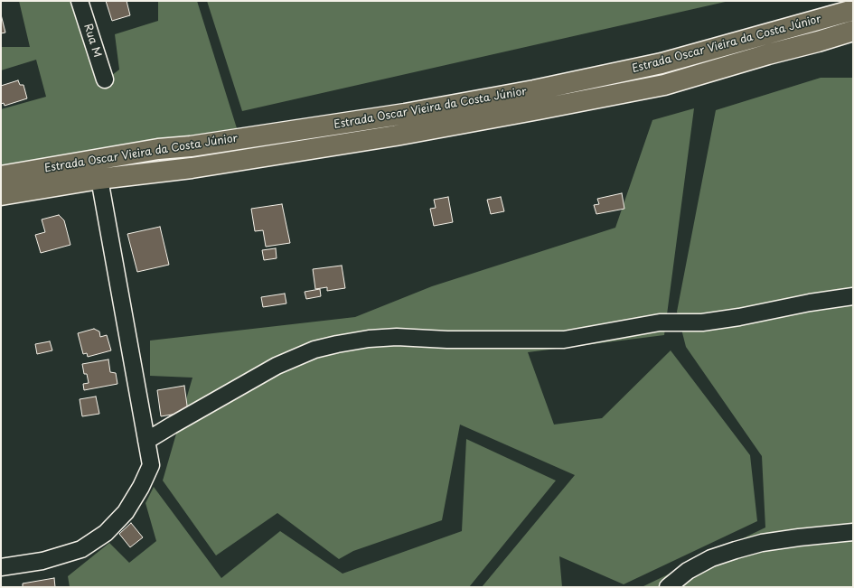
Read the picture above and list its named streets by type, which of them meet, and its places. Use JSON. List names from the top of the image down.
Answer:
{
  "streets": {
    "main road": ["Estrada Oscar Vieira da Costa Júnior"],
    "street": ["Rua M"]
  }
}
